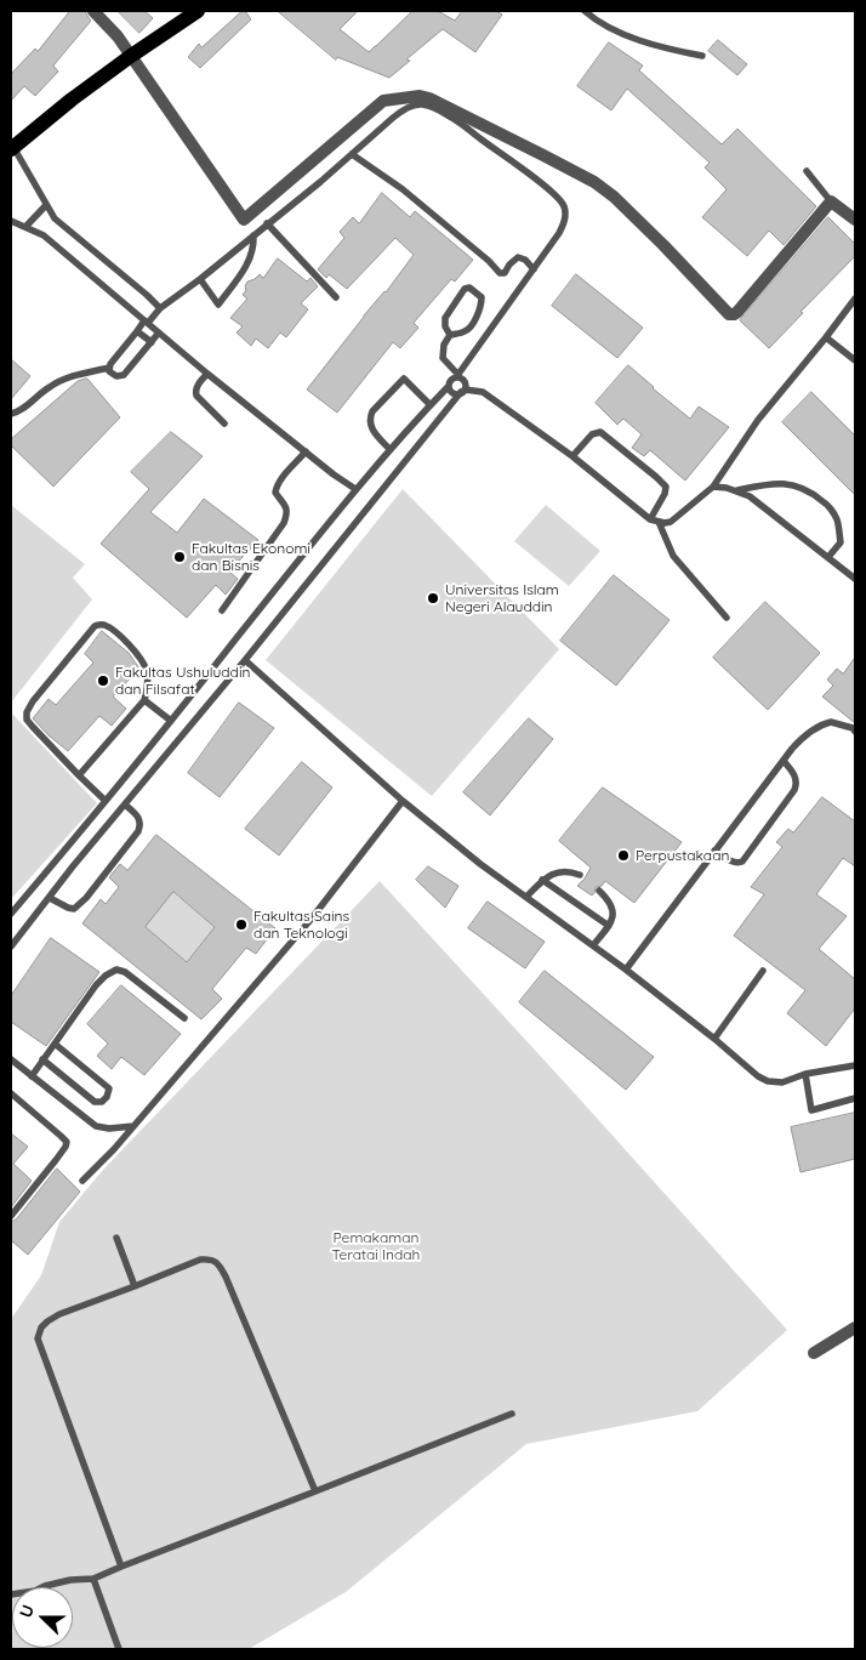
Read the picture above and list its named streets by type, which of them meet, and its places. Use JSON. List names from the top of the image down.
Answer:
{
  "parks": ["Pemakaman Teratai Indah"],
  "places": [
    "Fakultas Ekonomi dan Bisnis",
    "Universitas Islam Negeri Alauddin",
    "Fakultas Ushuluddin dan Filsafat",
    "Perpustakaan",
    "Fakultas Sains dan Teknologi"
  ],
  "north": "left"
}
